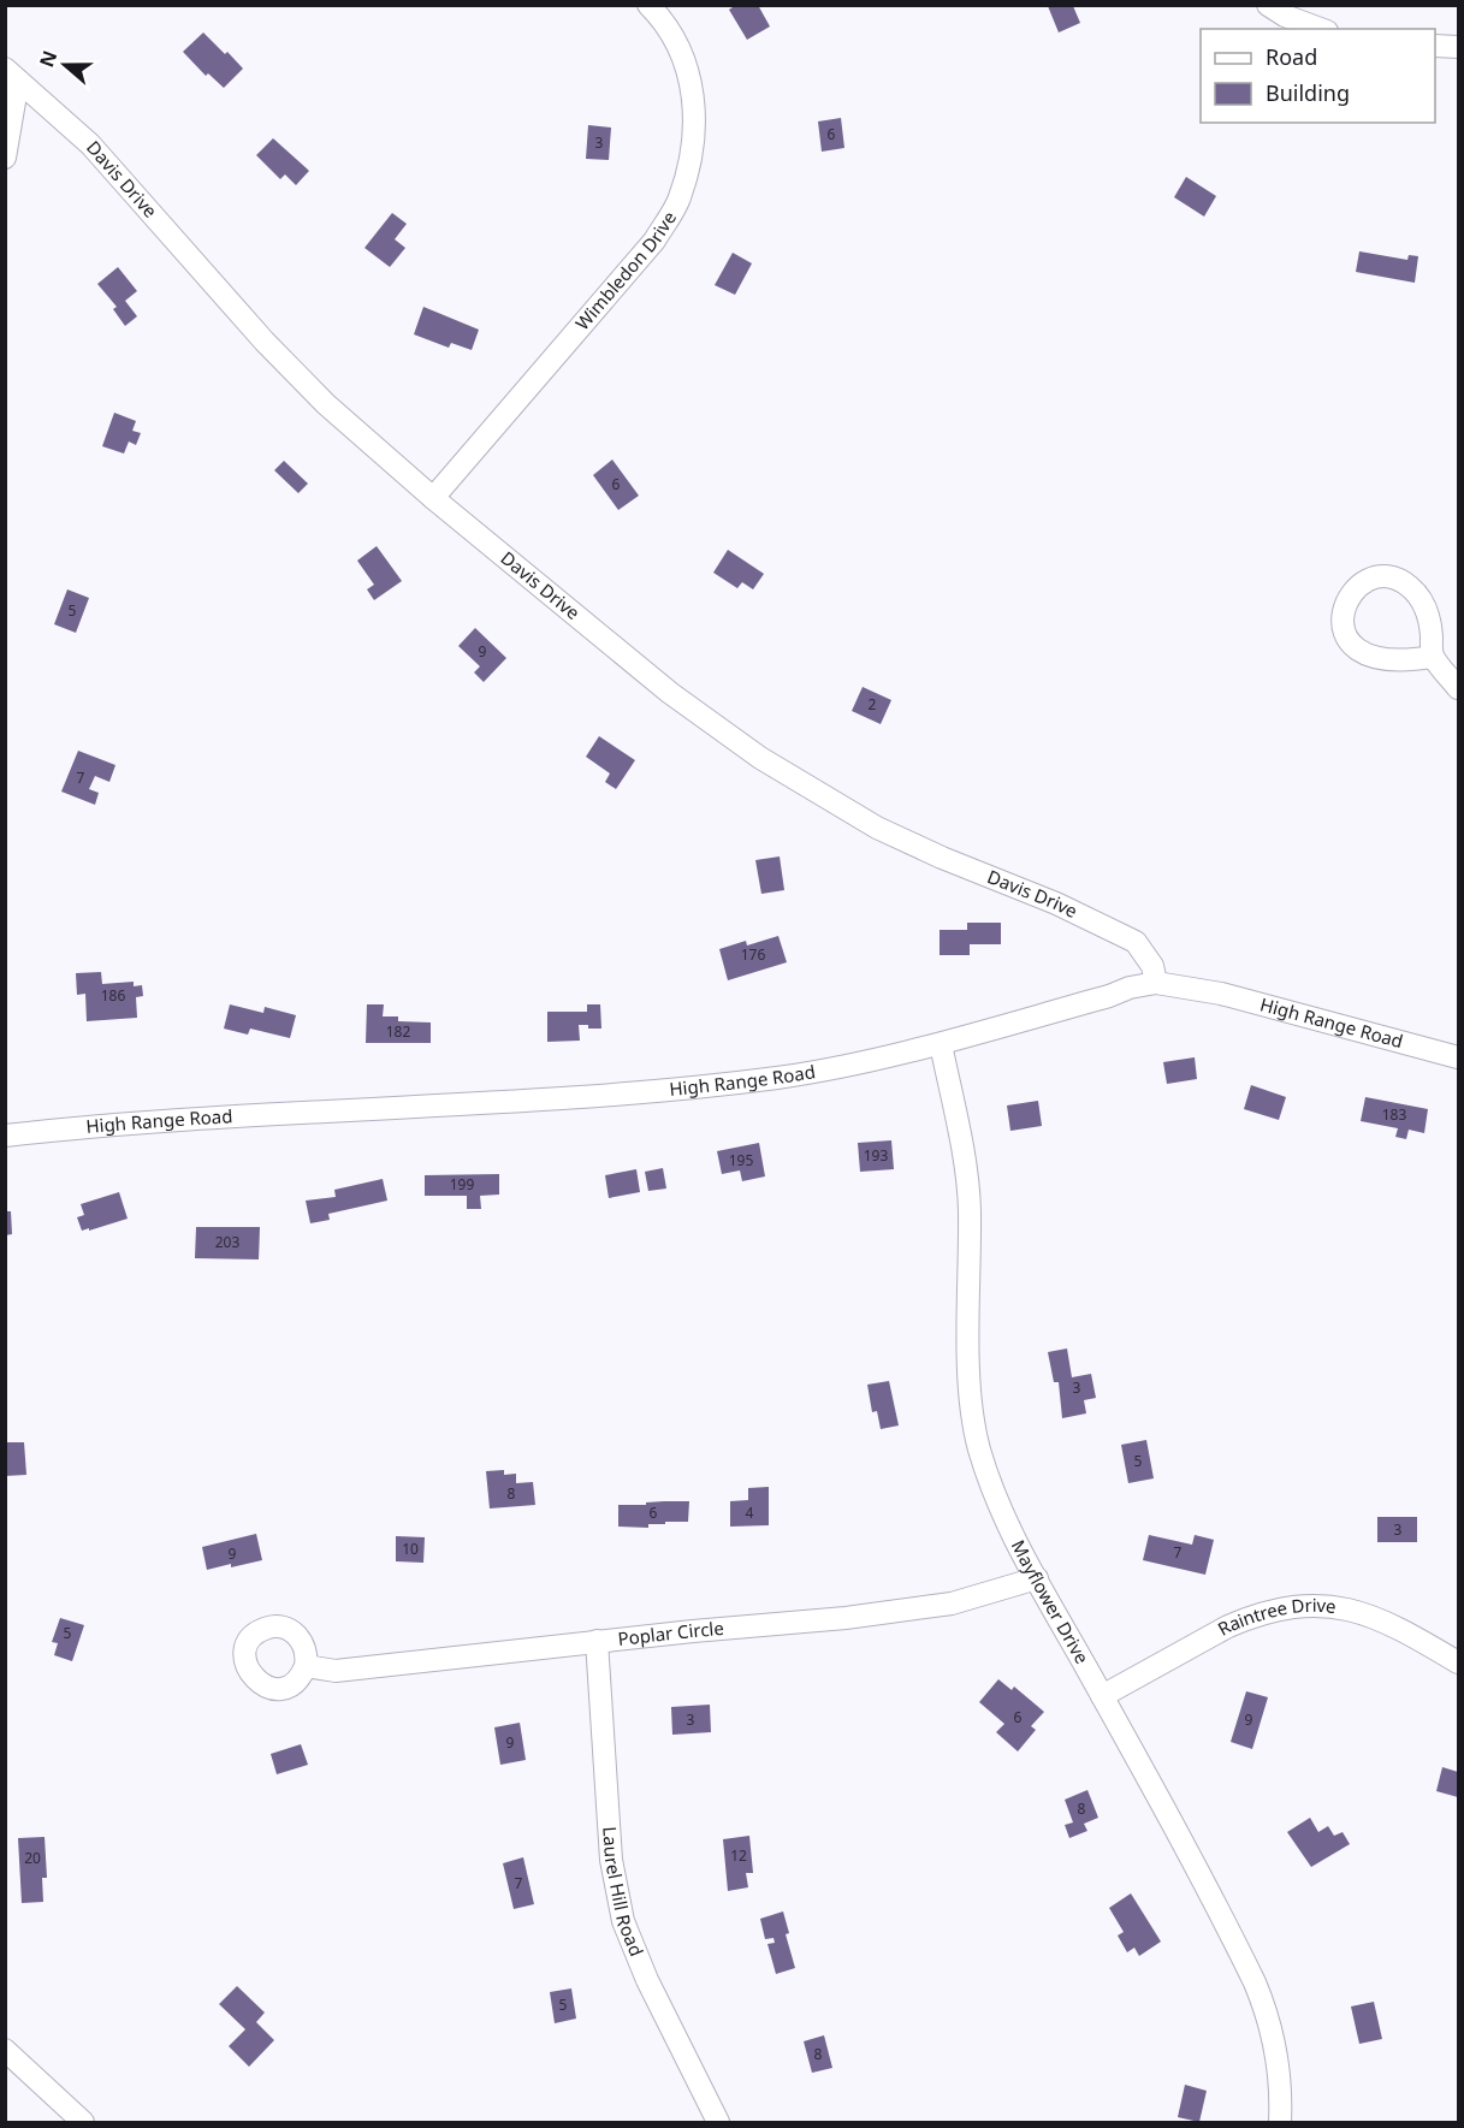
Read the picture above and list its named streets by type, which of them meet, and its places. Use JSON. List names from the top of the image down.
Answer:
{
  "streets": {
    "street": [
      "Davis Drive",
      "Wimbledon Drive",
      "High Range Road",
      "Mayflower Drive",
      "Raintree Drive",
      "Poplar Circle",
      "Laurel Hill Road"
    ]
  },
  "crossings": [
    ["Davis Drive", "Wimbledon Drive"],
    ["Davis Drive", "High Range Road"],
    ["High Range Road", "Mayflower Drive"],
    ["Mayflower Drive", "Raintree Drive"],
    ["Mayflower Drive", "Poplar Circle"],
    ["Poplar Circle", "Laurel Hill Road"]
  ],
  "house_numbers": [
    "6",
    "3",
    "6",
    "5",
    "9",
    "2",
    "7",
    "176",
    "186",
    "182",
    "183",
    "193",
    "195",
    "199",
    "203",
    "3",
    "5",
    "8",
    "6",
    "4",
    "3",
    "10",
    "7",
    "9",
    "5",
    "6",
    "3",
    "9",
    "9",
    "8",
    "12",
    "20",
    "7",
    "5",
    "8"
  ],
  "legend": ["Road", "Building"],
  "north": "left"
}
